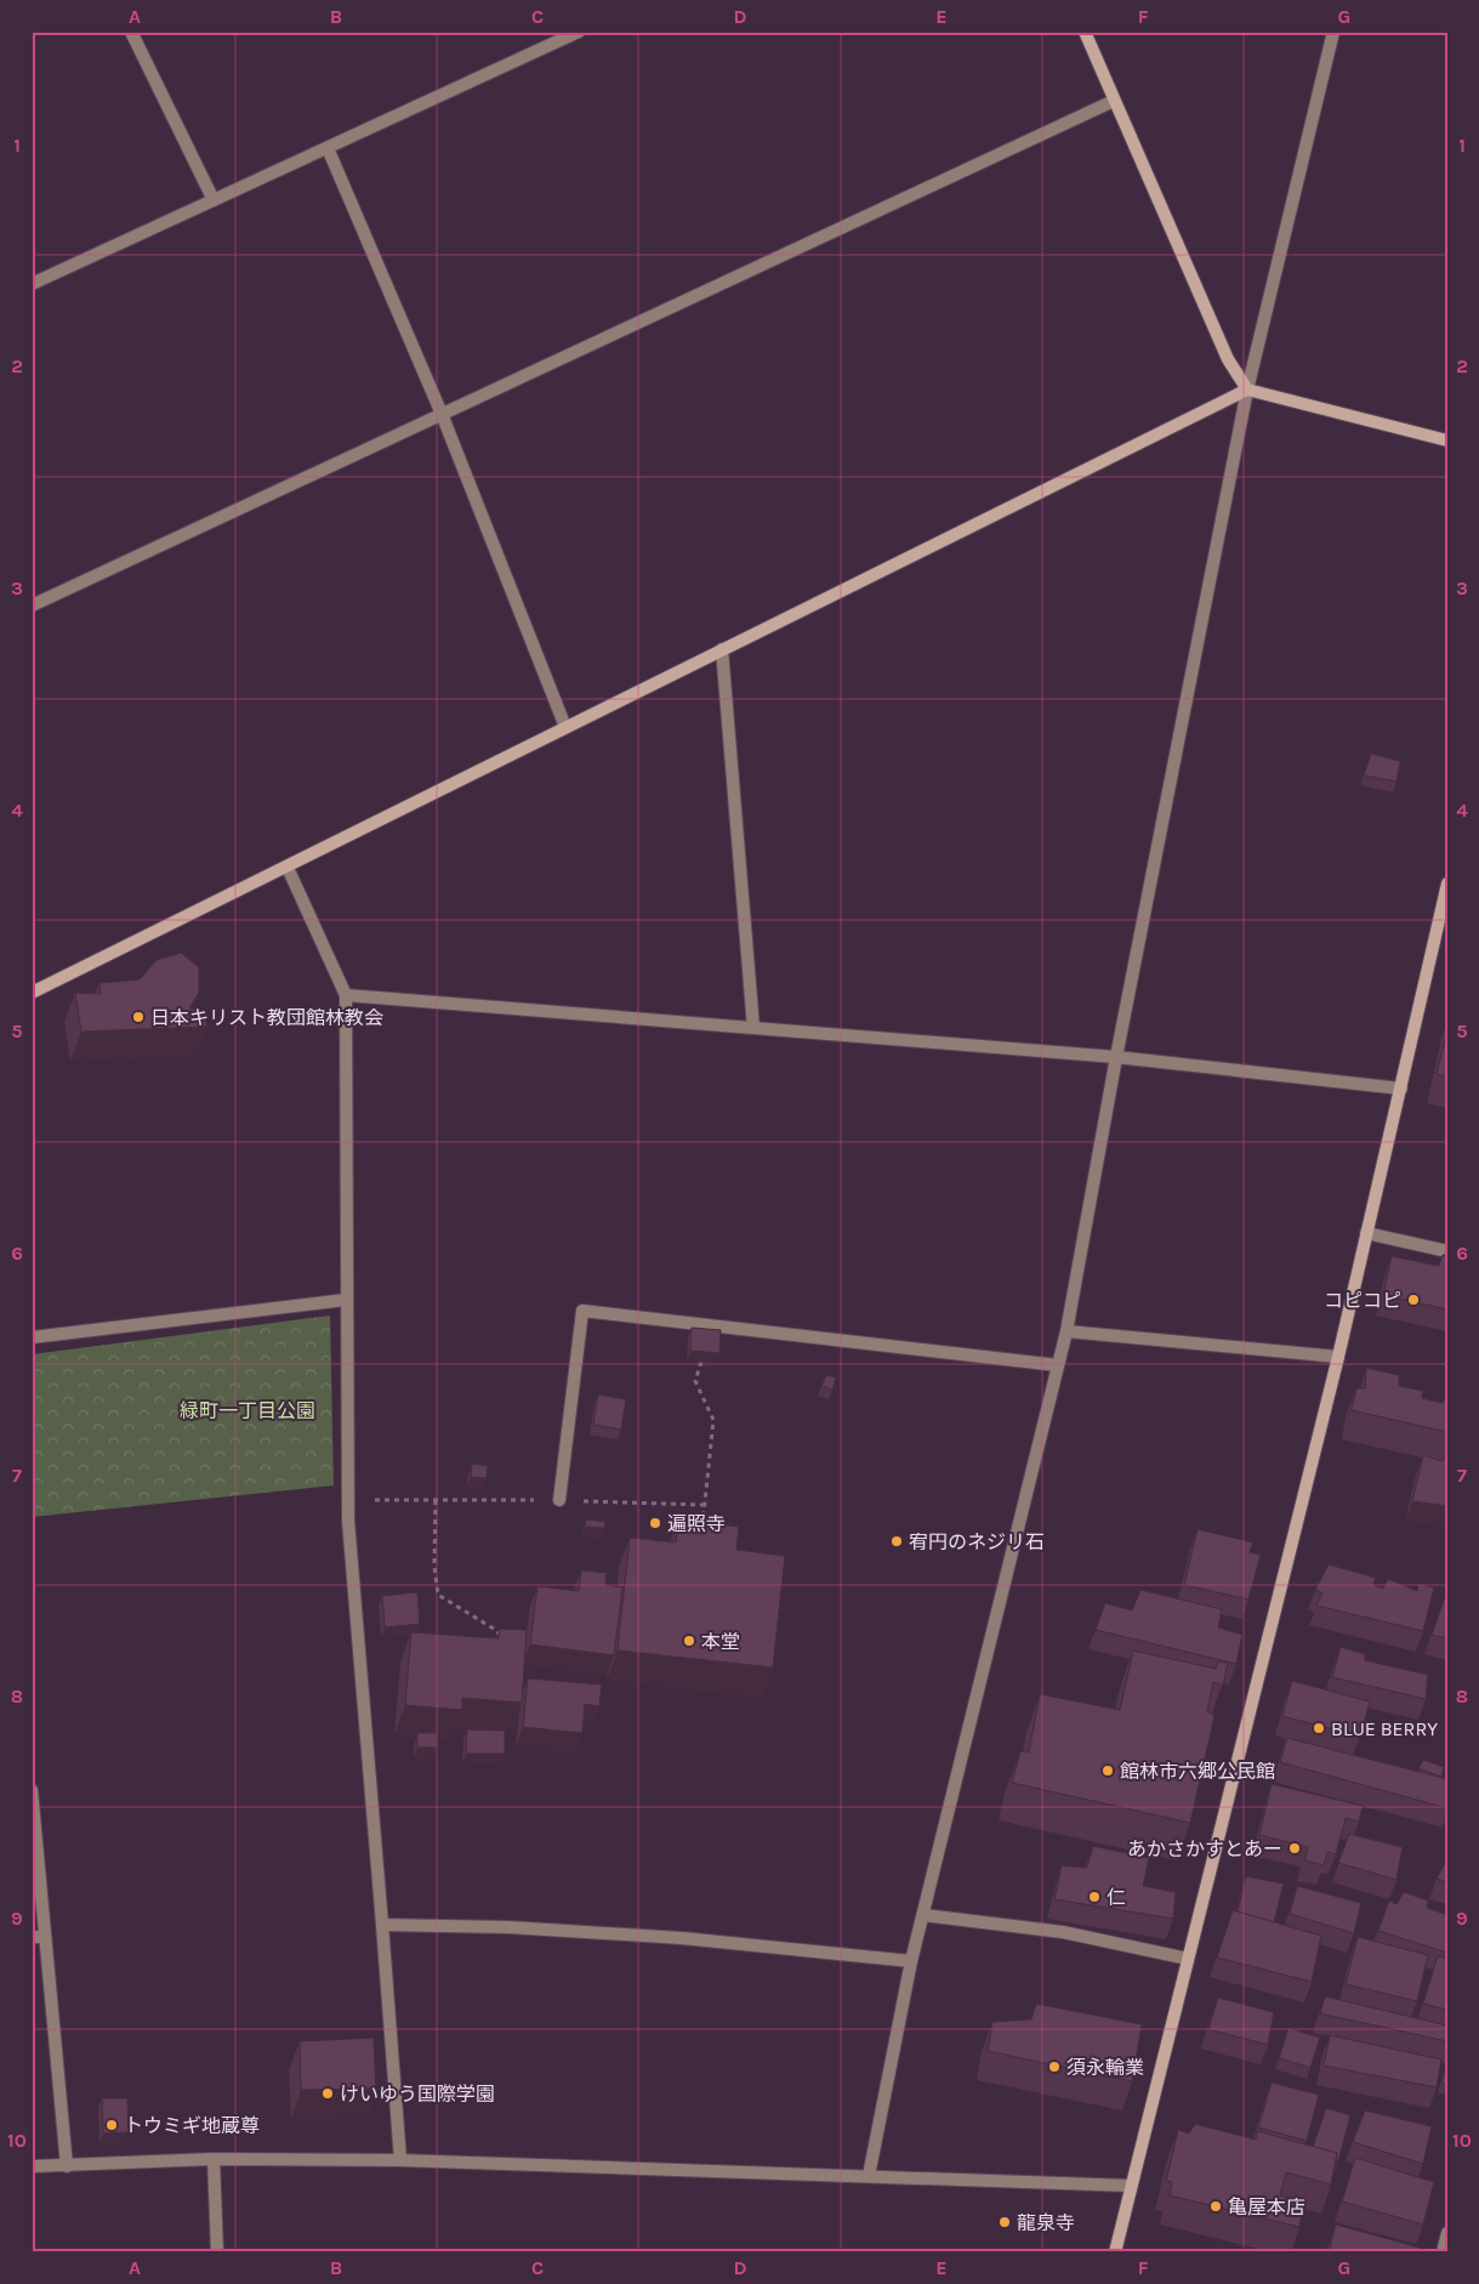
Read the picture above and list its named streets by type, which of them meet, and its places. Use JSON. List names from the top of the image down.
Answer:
{
  "parks": ["緑町一丁目公園"],
  "places": [
    "日本キリスト教団館林教会",
    "コピコピ",
    "遍照寺",
    "宥円のネジリ石",
    "本堂",
    "BLUE BERRY",
    "館林市六郷公民館",
    "あかさかすとあー",
    "仁",
    "須永輪業",
    "けいゆう国際学園",
    "トウミギ地蔵尊",
    "亀屋本店",
    "龍泉寺"
  ],
  "grid": {
    "columns": [
      "A",
      "B",
      "C",
      "D",
      "E",
      "F",
      "G"
    ],
    "rows": [
      "1",
      "2",
      "3",
      "4",
      "5",
      "6",
      "7",
      "8",
      "9",
      "10"
    ]
  }
}
